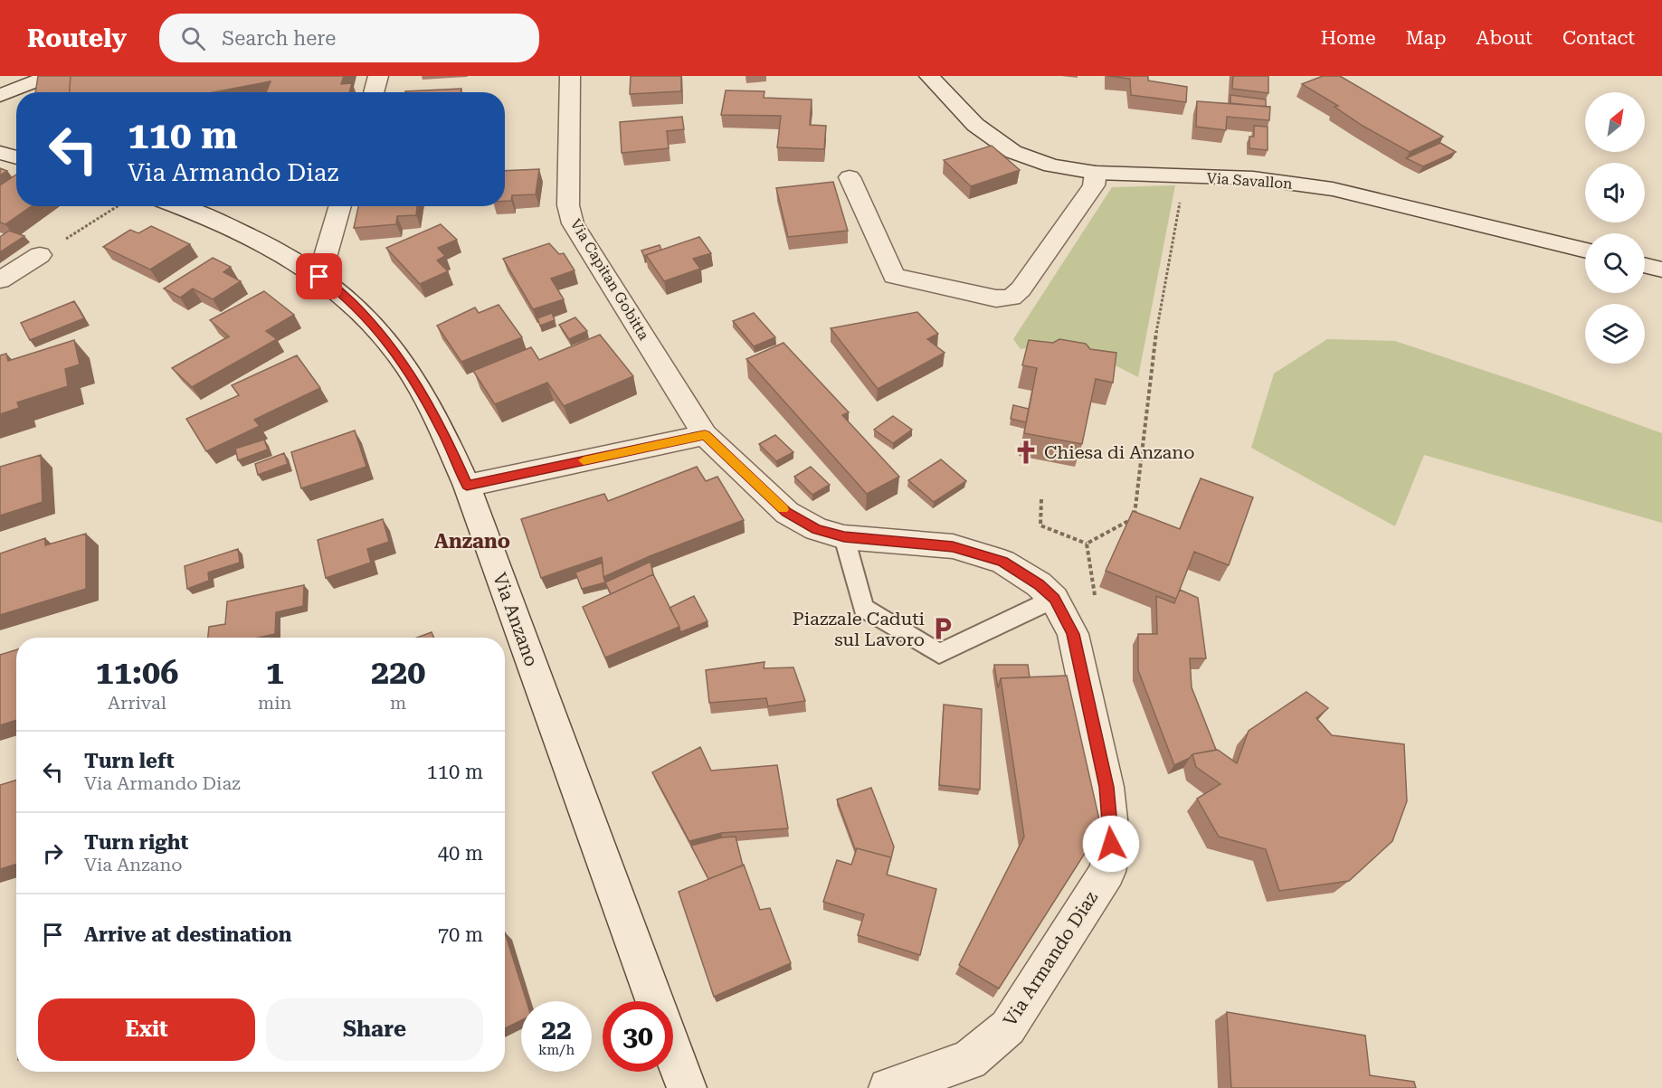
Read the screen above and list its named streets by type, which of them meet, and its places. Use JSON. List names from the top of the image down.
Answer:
{
  "streets": {
    "street": [
      "Via Savallon",
      "Via Capitan Gobitta",
      "Via Anzano",
      "Via Armando Diaz"
    ]
  },
  "crossings": [
    ["Via Capitan Gobitta", "Via Armando Diaz"]
  ],
  "districts": ["Anzano"],
  "places": {
    "church": ["Chiesa di Anzano"],
    "parking": ["Piazzale Caduti sul Lavoro"]
  },
  "north": "top right",
  "page": {
    "header": "Routely",
    "search": "Search here",
    "nav": [
      "Home",
      "Map",
      "About",
      "Contact"
    ],
    "turn": ["110 m", "Via Armando Diaz"],
    "eta": [
      "11:06",
      "Arrival",
      "1",
      "min",
      "220",
      "m"
    ],
    "list": [
      {
        "name": "Turn left",
        "note": "Via Armando Diaz",
        "value": "110 m"
      },
      {
        "name": "Turn right",
        "note": "Via Anzano",
        "value": "40 m"
      },
      {
        "name": "Arrive at destination",
        "value": "70 m"
      }
    ],
    "buttons": ["Exit", "Share"],
    "speed": "22 km/h",
    "limit": "30"
  }
}
